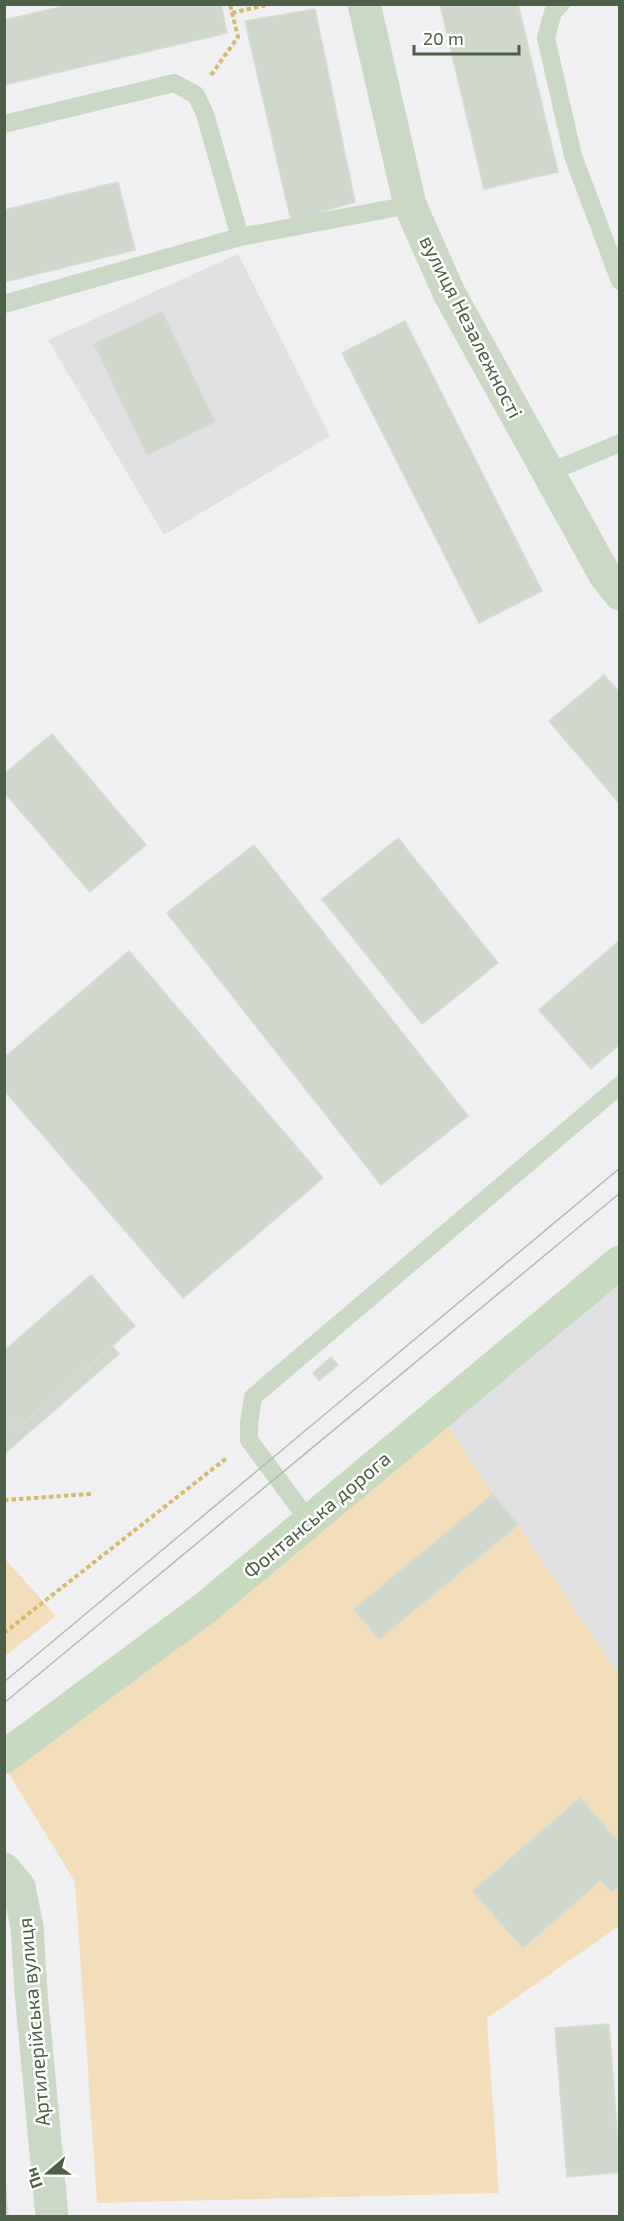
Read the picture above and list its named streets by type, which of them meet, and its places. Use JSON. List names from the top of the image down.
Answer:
{
  "streets": {
    "main road": ["Фонтанська дорога"],
    "street": ["вулиця Незалежності", "Артилерійська вулиця"]
  },
  "scale_bar": "20 m",
  "north": "left"
}
